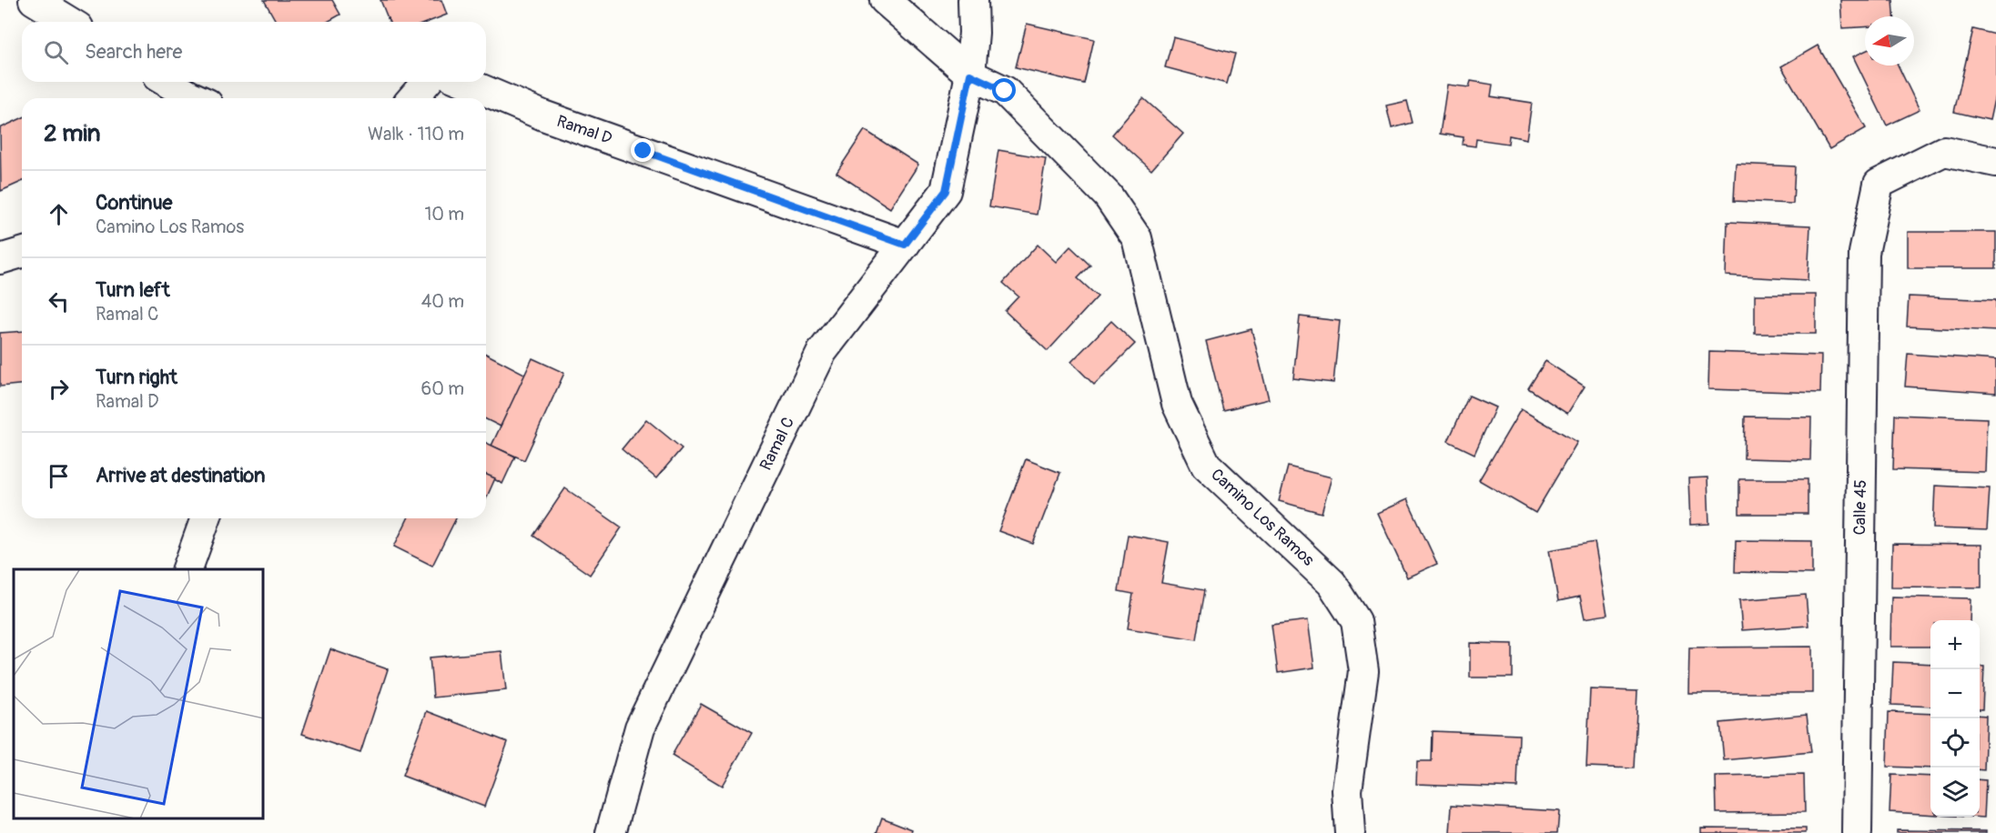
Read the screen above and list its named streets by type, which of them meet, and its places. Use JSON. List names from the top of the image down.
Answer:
{
  "streets": {
    "street": [
      "Ramal D",
      "Ramal C",
      "Calle 45",
      "Camino Los Ramos"
    ]
  },
  "crossings": [
    ["Ramal D", "Ramal C"],
    ["Ramal C", "Camino Los Ramos"]
  ],
  "north": "left",
  "page": {
    "search": "Search here",
    "heading": ["2 min", "Walk · 110 m"],
    "list": [
      ["Continue", "Camino Los Ramos", "10 m"],
      ["Turn left", "Ramal C", "40 m"],
      ["Turn right", "Ramal D", "60 m"],
      "Arrive at destination"
    ],
    "map_buttons": ["+", "−"]
  }
}
